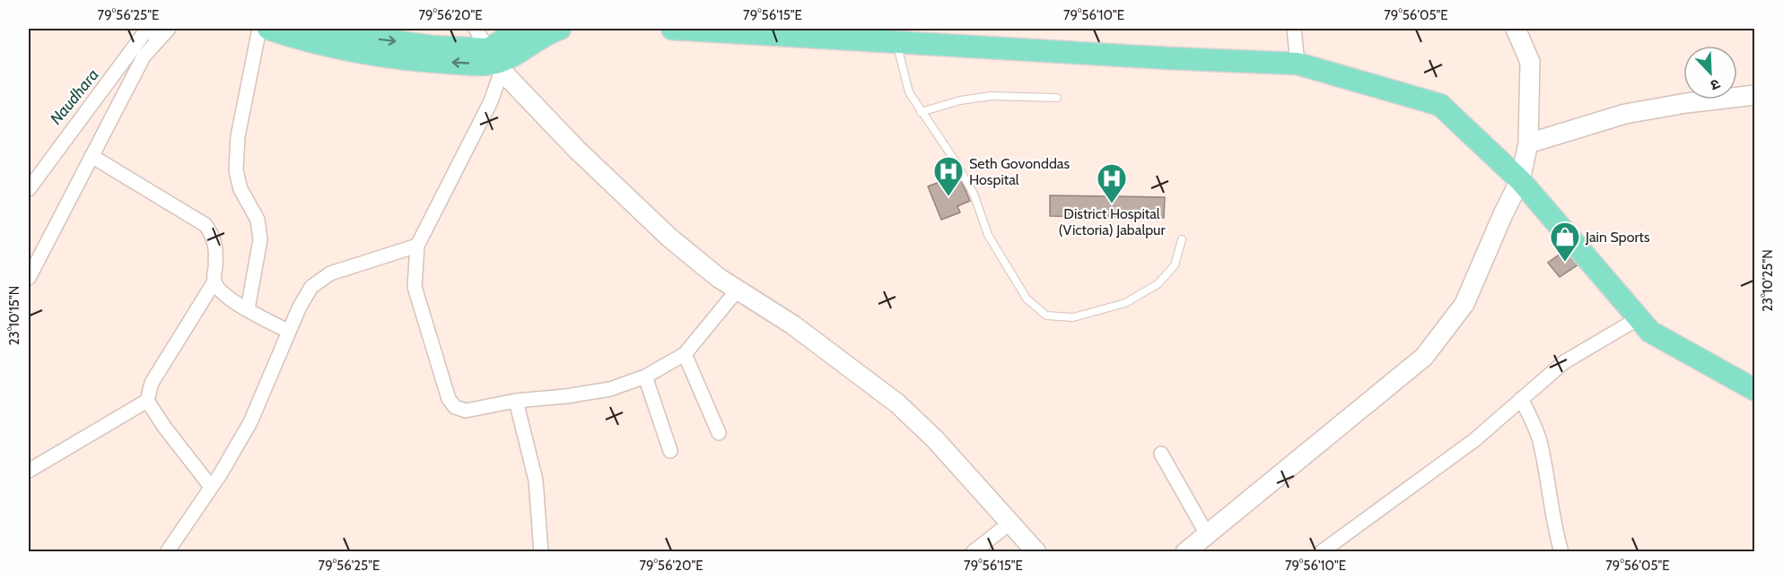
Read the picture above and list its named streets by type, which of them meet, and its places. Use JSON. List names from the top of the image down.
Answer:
{
  "water": ["Naudhara"],
  "places": {
    "hospital": ["Seth Govonddas Hospital", "District Hospital (Victoria) Jabalpur"],
    "shop": ["Jain Sports"]
  },
  "north": "bottom right",
  "coordinates": [
    "79°56'25\"E",
    "79°56'20\"E",
    "79°56'15\"E",
    "79°56'10\"E",
    "79°56'05\"E",
    "23°10'25\"N",
    "23°10'15\"N"
  ]
}
